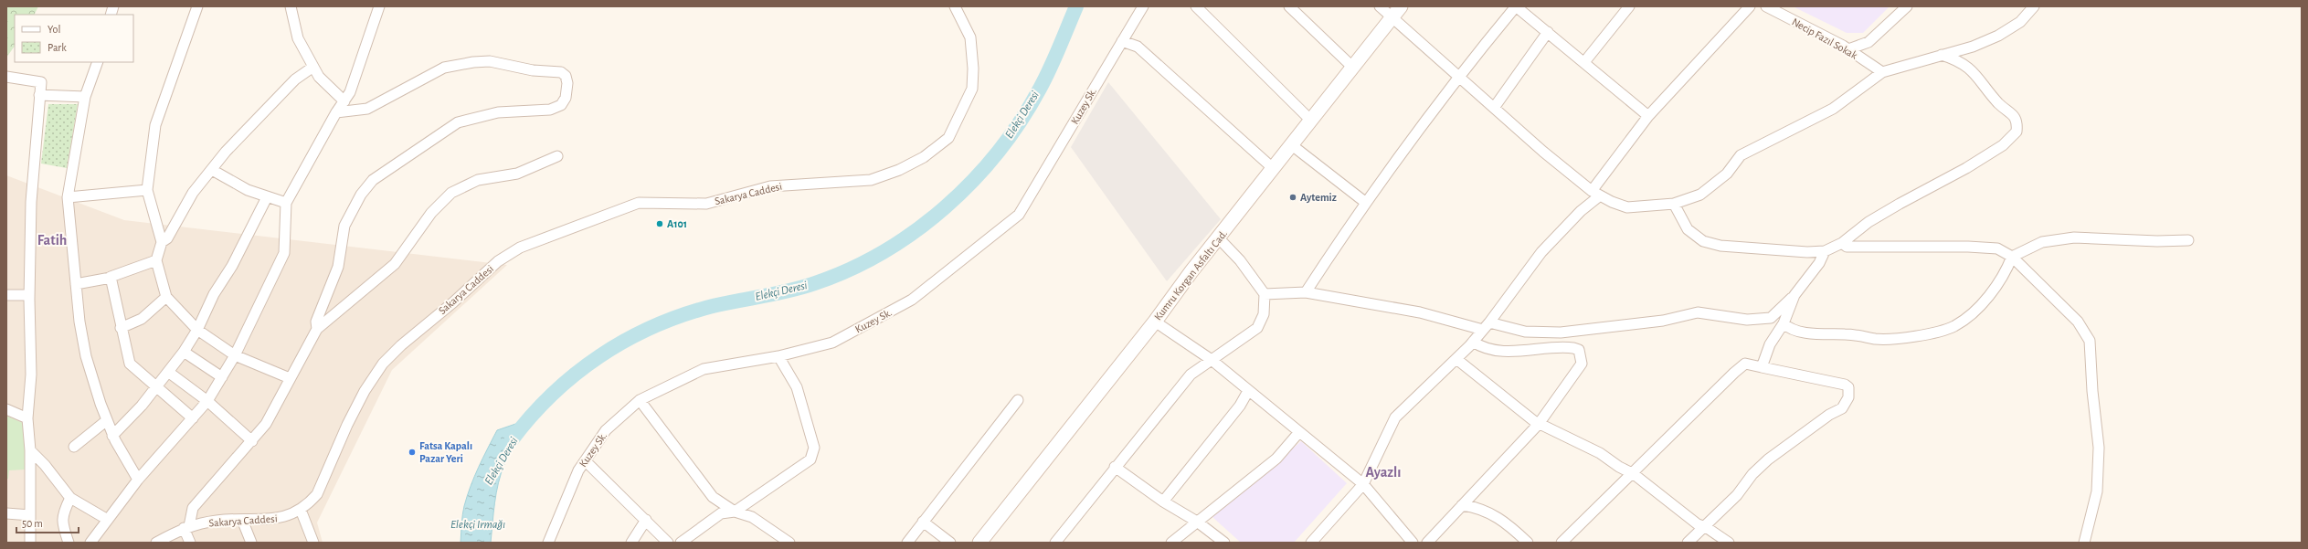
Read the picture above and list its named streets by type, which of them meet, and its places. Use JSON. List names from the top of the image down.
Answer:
{
  "streets": {
    "main road": ["Kumru Korgan Asfaltı Cad."],
    "street": ["Necip Fazıl Sokak", "Kuzey Sk.", "Sakarya Caddesi"]
  },
  "districts": ["Fatih", "Ayazlı"],
  "water": ["Elekçi Deresi", "Elekçi Irmağı"],
  "places": ["Aytemiz", "A101", "Fatsa Kapalı Pazar Yeri"],
  "legend": ["Yol", "Park"],
  "scale_bar": "50 m"
}
